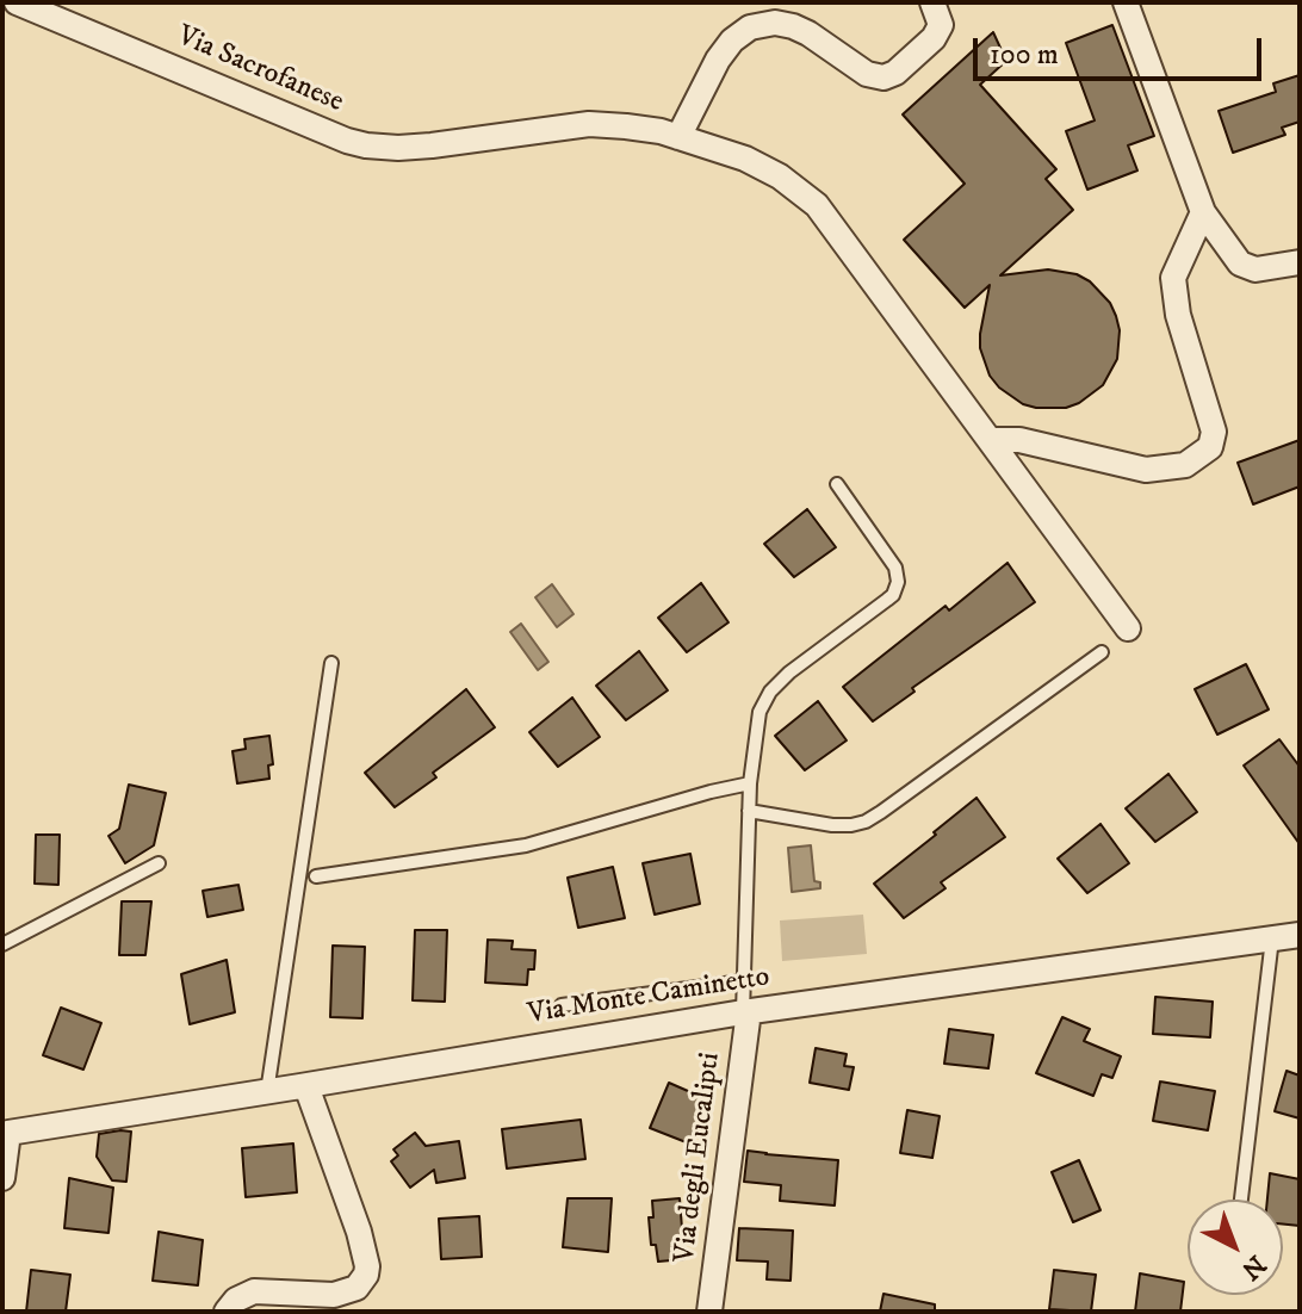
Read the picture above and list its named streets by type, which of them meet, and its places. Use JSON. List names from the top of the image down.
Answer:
{
  "streets": {
    "street": ["Via Sacrofanese", "Via Monte Caminetto", "Via degli Eucalipti"]
  },
  "crossings": [
    ["Via Monte Caminetto", "Via degli Eucalipti"]
  ],
  "scale_bar": "100 m",
  "north": "bottom right"
}
